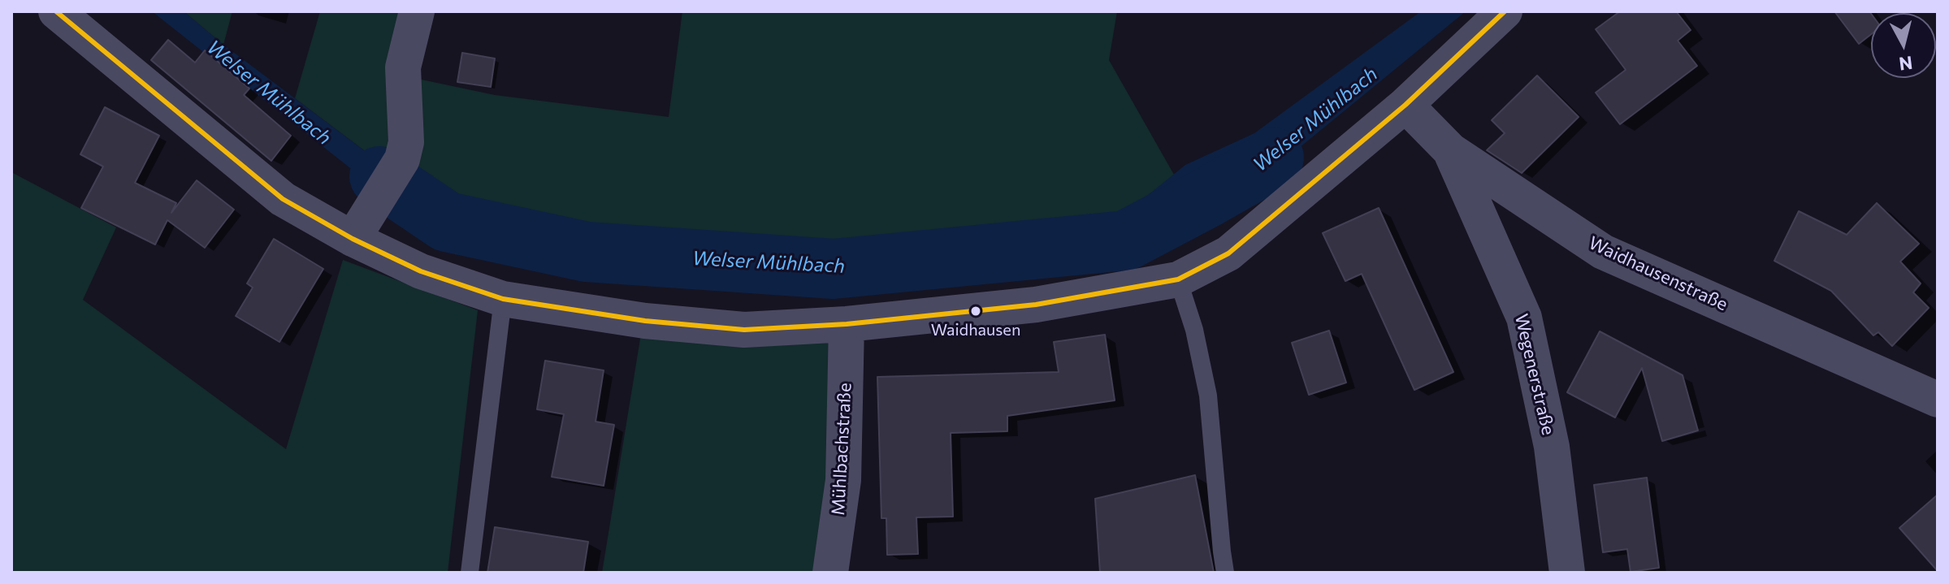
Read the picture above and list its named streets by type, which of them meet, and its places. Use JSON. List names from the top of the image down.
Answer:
{
  "streets": {
    "street": ["Waidhausenstraße", "Wegenerstraße", "Mühlbachstraße"]
  },
  "crossings": [
    ["Waidhausenstraße", "Wegenerstraße"]
  ],
  "water": ["Welser Mühlbach"],
  "places": ["Waidhausen"],
  "north": "bottom"
}
